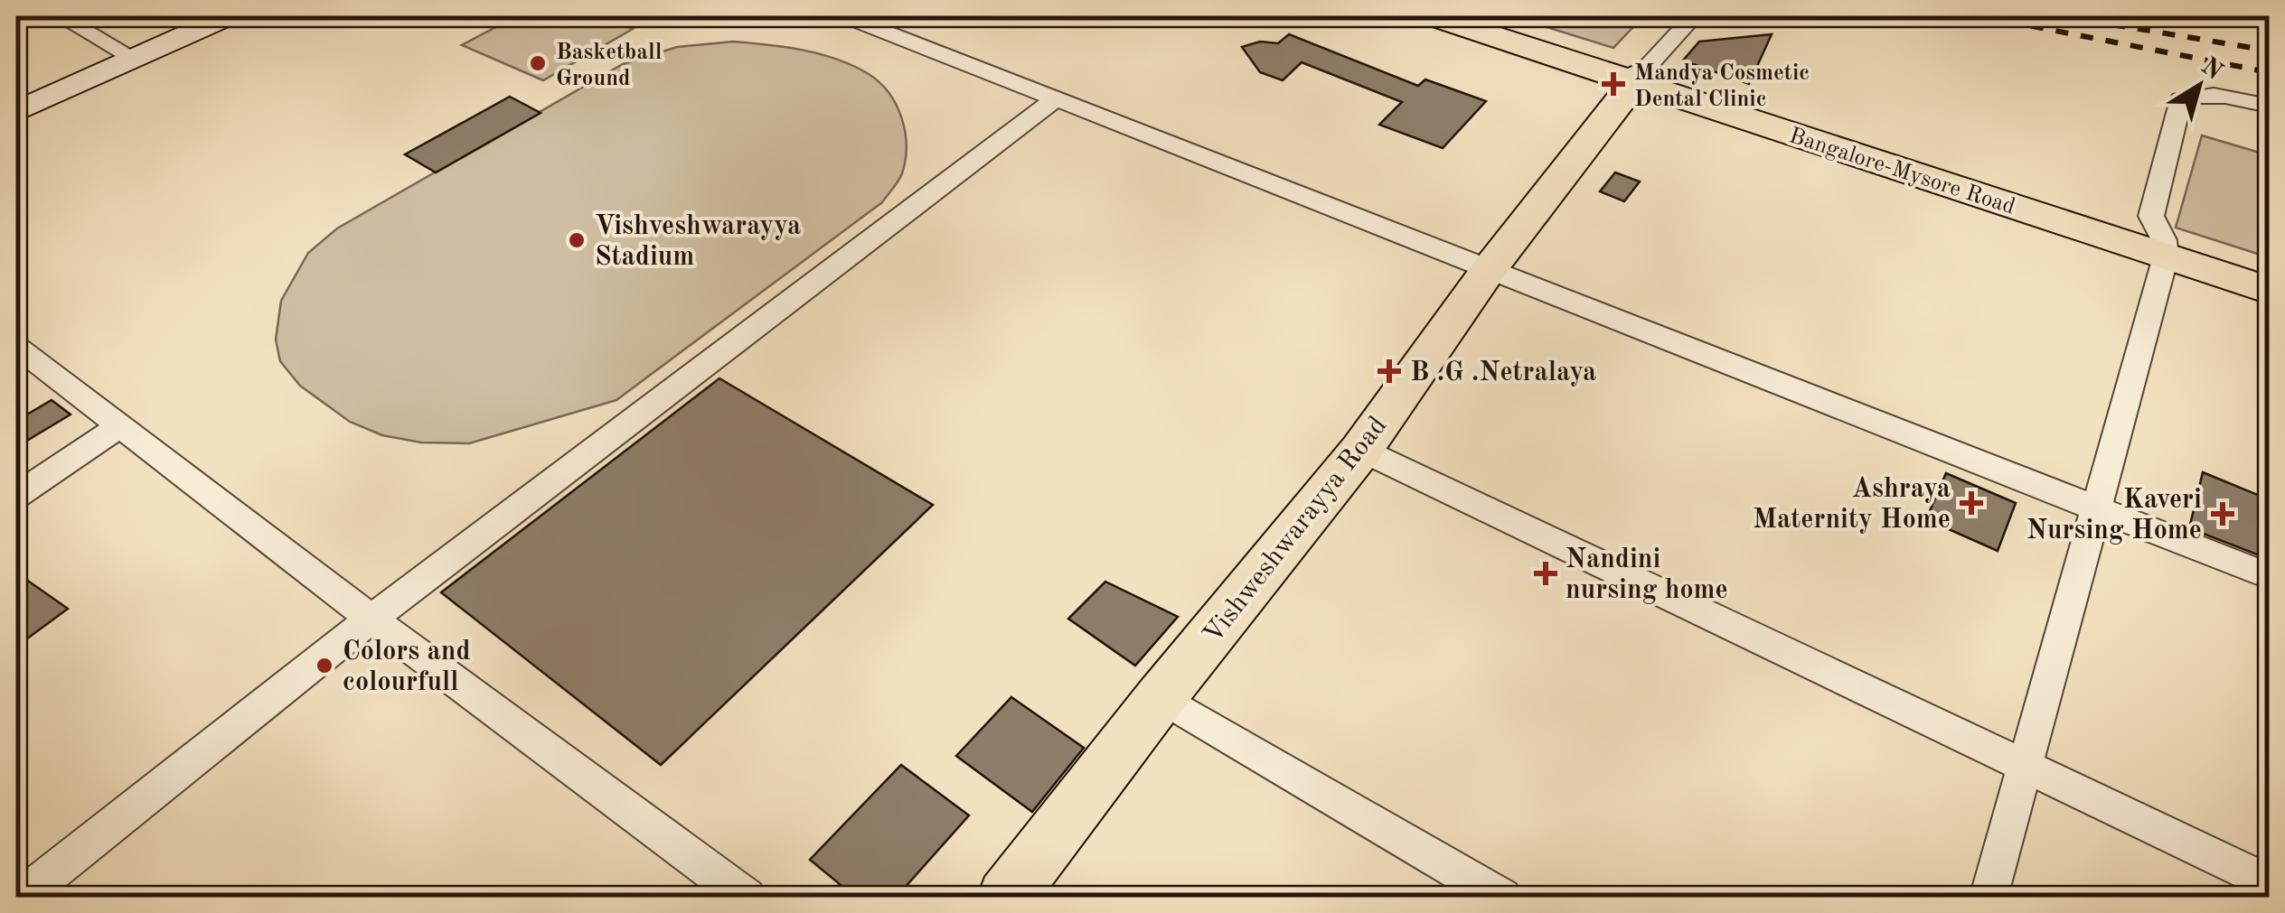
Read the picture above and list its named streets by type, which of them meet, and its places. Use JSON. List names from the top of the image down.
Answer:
{
  "streets": {
    "main road": ["Bangalore-Mysore Road", "Vishweshwarayya Road"]
  },
  "crossings": [
    ["Bangalore-Mysore Road", "Vishweshwarayya Road"]
  ],
  "places": {
    "other": ["Basketball Ground", "Vishveshwarayya Stadium", "Colors and colourfull"],
    "health": [
      "Mandya Cosmetic Dental Clinic",
      "B .G .Netralaya",
      "Ashraya Maternity Home",
      "Kaveri Nursing Home",
      "Nandini nursing home"
    ]
  },
  "north": "top right"
}
